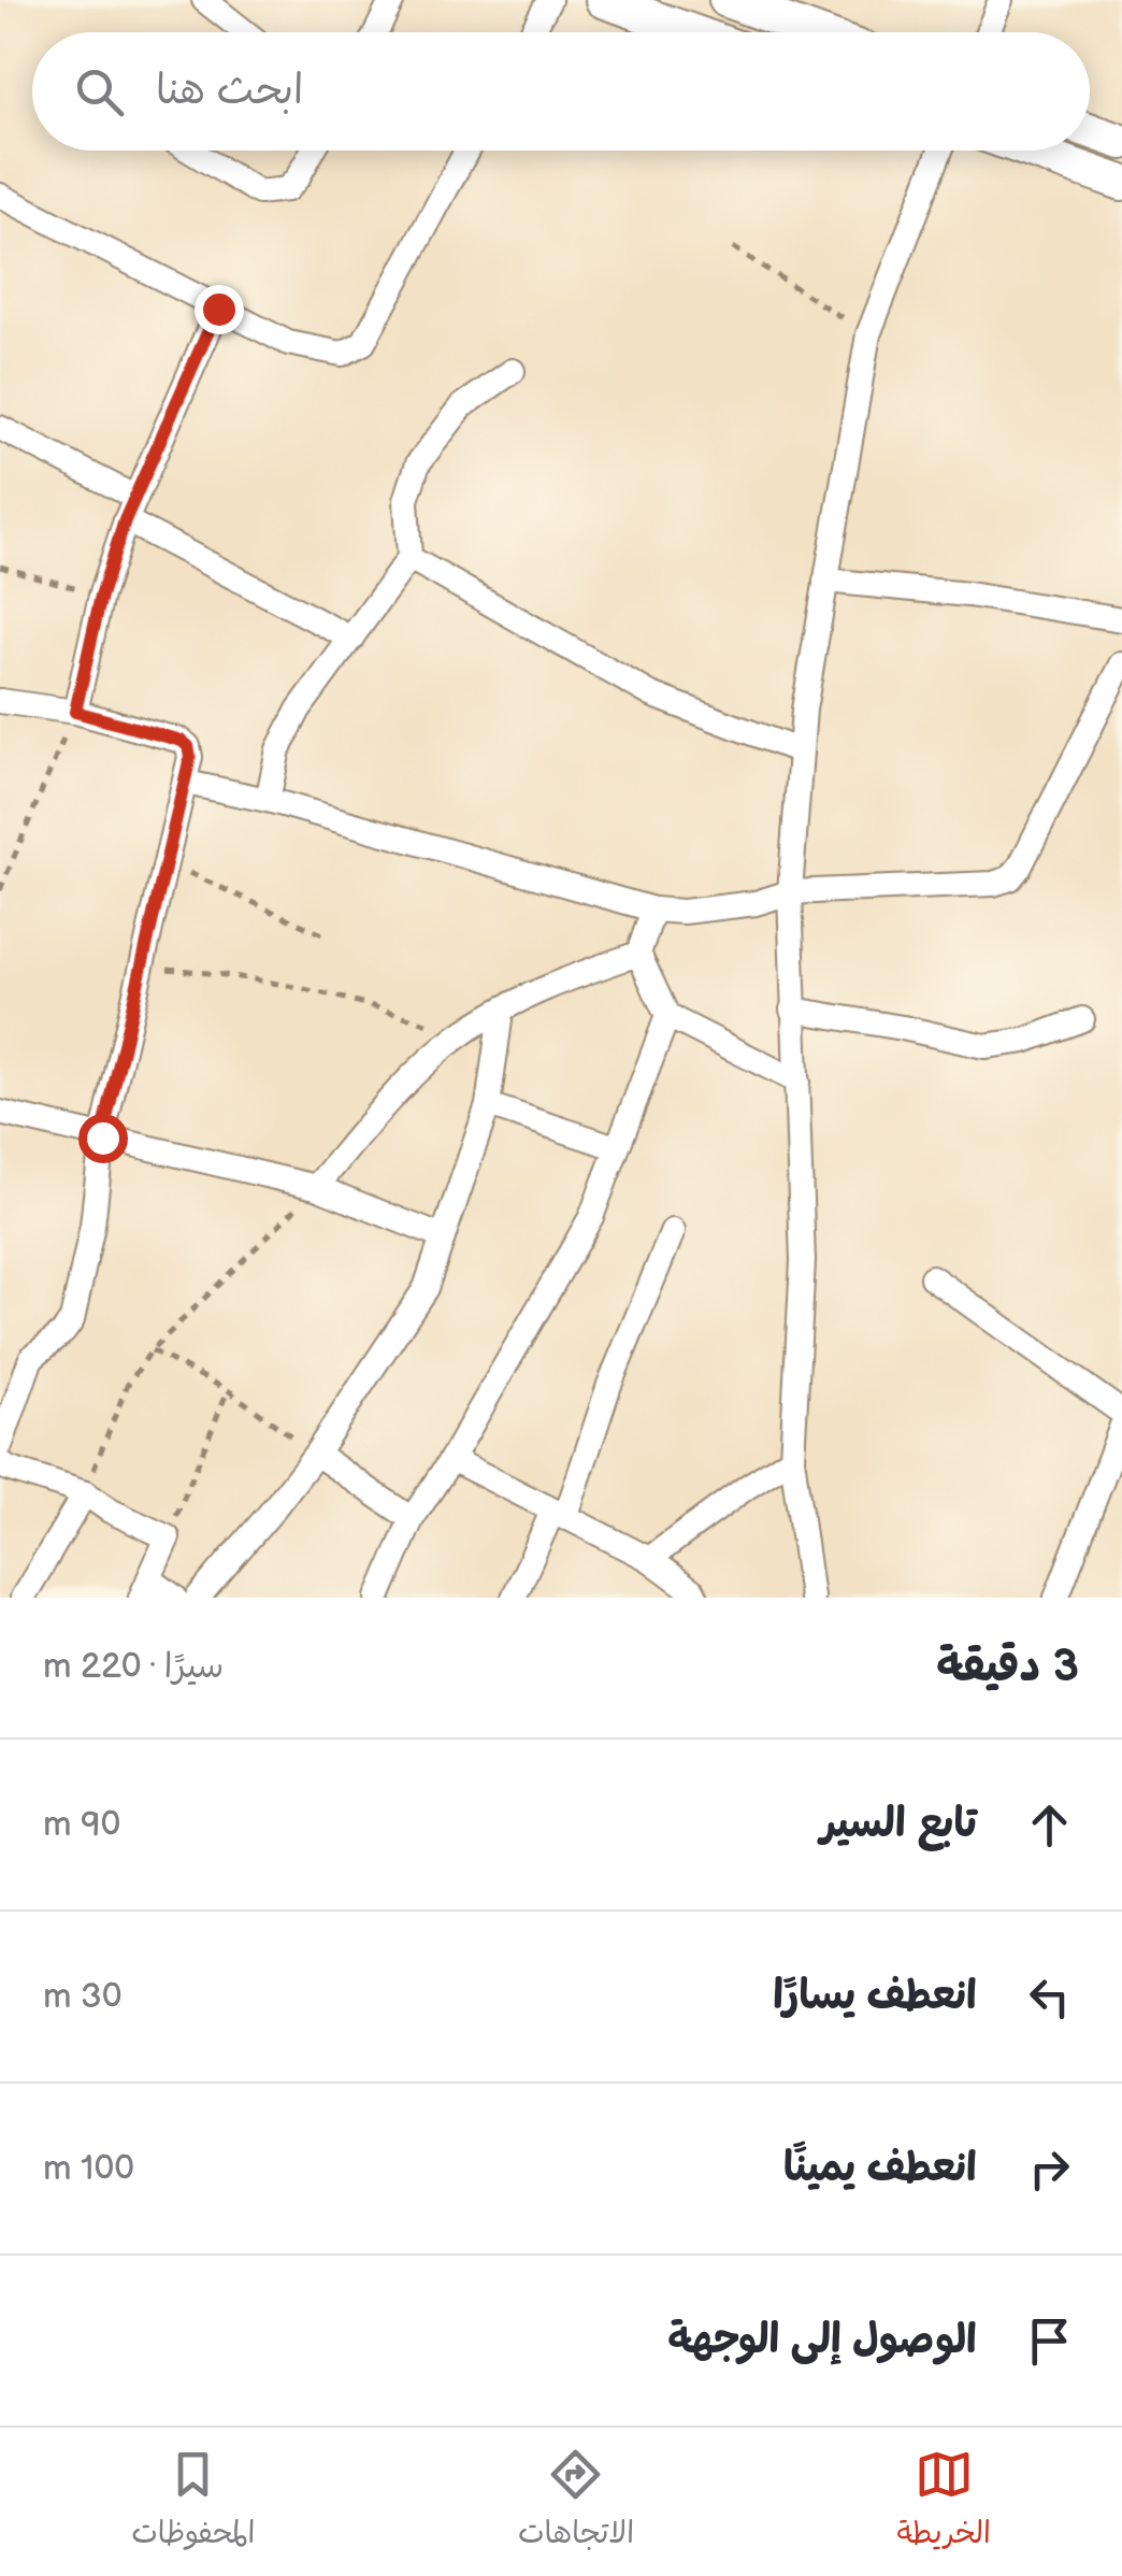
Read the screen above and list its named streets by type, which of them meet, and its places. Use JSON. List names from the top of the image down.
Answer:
{
  "page": {
    "search": "ابحث هنا",
    "heading": ["3 دقيقة", "سيرًا · 220 m"],
    "list": [
      ["تابع السير", "90 m"],
      ["انعطف يسارًا", "30 m"],
      ["انعطف يمينًا", "100 m"],
      "الوصول إلى الوجهة"
    ],
    "nav": ["الخريطة", "الاتجاهات", "المحفوظات"]
  }
}
